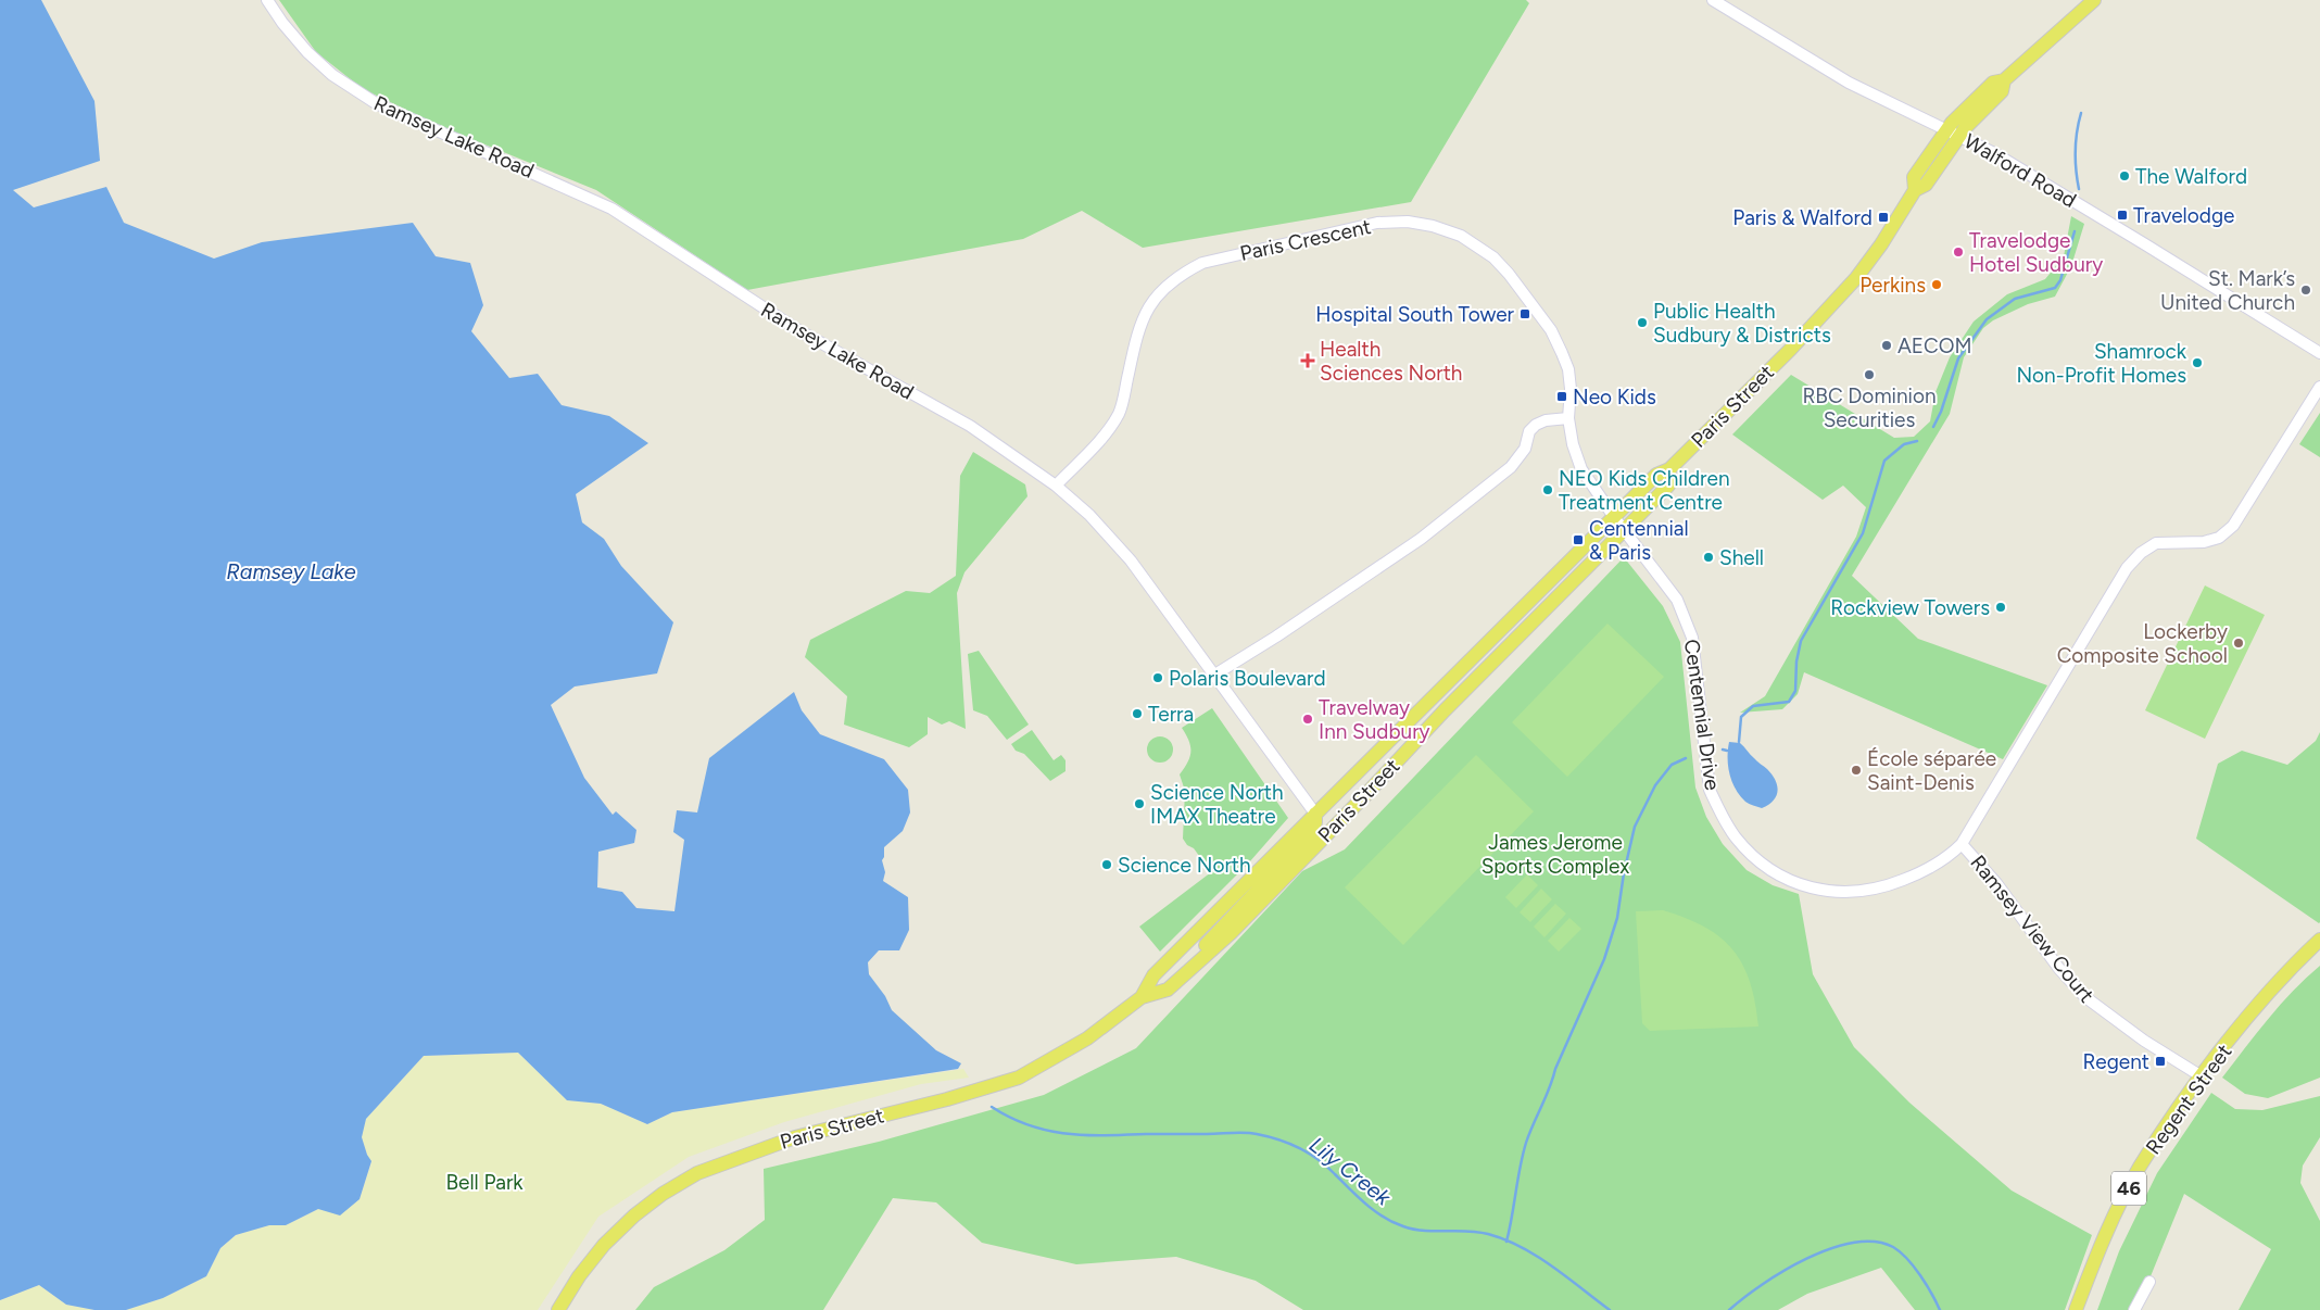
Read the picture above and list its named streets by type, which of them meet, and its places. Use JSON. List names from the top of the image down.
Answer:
{
  "streets": {
    "main road": ["Paris Street", "Regent Street", "46"],
    "street": [
      "Ramsey Lake Road",
      "Walford Road",
      "Paris Crescent",
      "Centennial Drive",
      "Ramsey View Court"
    ]
  },
  "crossings": [
    ["Ramsey Lake Road", "Paris Crescent"],
    ["Ramsey Lake Road", "Paris Street"],
    ["Walford Road", "Paris Street"],
    ["Paris Crescent", "Paris Street"],
    ["Paris Crescent", "Centennial Drive"],
    ["Paris Street", "Centennial Drive"],
    ["Centennial Drive", "Ramsey View Court"],
    ["Ramsey View Court", "Regent Street"]
  ],
  "water": ["Ramsey Lake", "Lily Creek"],
  "parks": ["James Jerome Sports Complex", "Bell Park"],
  "places": {
    "other": [
      "The Walford",
      "Travelodge Hotel Sudbury",
      "Perkins",
      "St. Mark’s United Church",
      "Public Health Sudbury & Districts",
      "AECOM",
      "Shamrock Non-Profit Homes",
      "RBC Dominion Securities",
      "NEO Kids Children Treatment Centre",
      "Shell",
      "Rockview Towers",
      "Lockerby Composite School",
      "Polaris Boulevard",
      "Terra",
      "Travelway Inn Sudbury",
      "École séparée Saint-Denis",
      "Science North IMAX Theatre",
      "Science North"
    ],
    "transit": [
      "Travelodge",
      "Paris & Walford",
      "Hospital South Tower",
      "Neo Kids",
      "Centennial & Paris",
      "Regent"
    ],
    "health": ["Health Sciences North"]
  }
}
